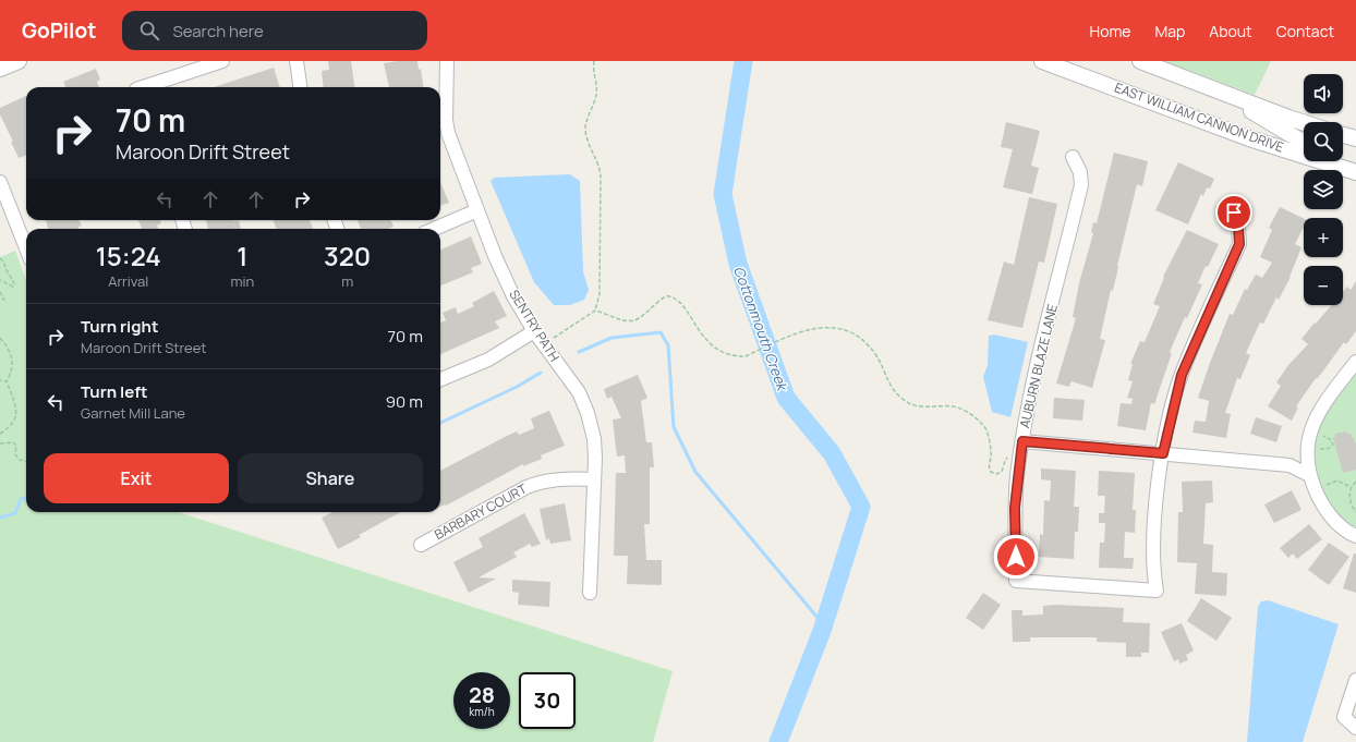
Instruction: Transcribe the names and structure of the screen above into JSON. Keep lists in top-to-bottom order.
{
  "streets": {
    "street": [
      "EAST WILLIAM CANNON DRIVE",
      "SENTRY PATH",
      "AUBURN BLAZE LANE",
      "BARBARY COURT"
    ]
  },
  "crossings": [
    ["SENTRY PATH", "BARBARY COURT"]
  ],
  "water": ["Cottonmouth Creek"],
  "page": {
    "header": "GoPilot",
    "search": "Search here",
    "nav": [
      "Home",
      "Map",
      "About",
      "Contact"
    ],
    "map_buttons": ["+", "−"],
    "turn": ["70 m", "Maroon Drift Street"],
    "eta": [
      "15:24",
      "Arrival",
      "1",
      "min",
      "320",
      "m"
    ],
    "list": [
      {
        "name": "Turn right",
        "note": "Maroon Drift Street",
        "value": "70 m"
      },
      {
        "name": "Turn left",
        "note": "Garnet Mill Lane",
        "value": "90 m"
      }
    ],
    "buttons": ["Exit", "Share"],
    "speed": "28 km/h",
    "limit": "30"
  }
}
